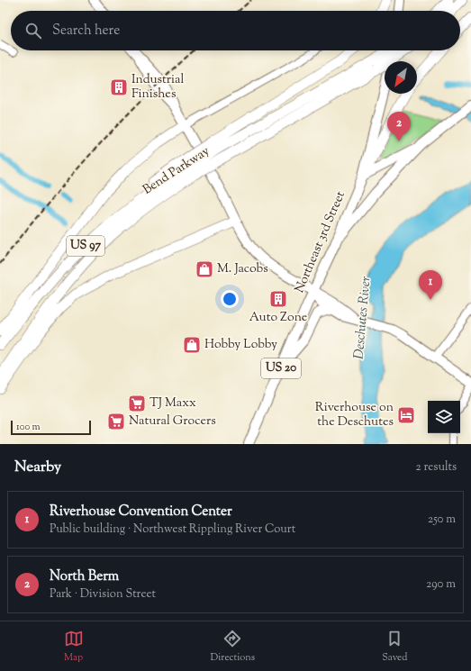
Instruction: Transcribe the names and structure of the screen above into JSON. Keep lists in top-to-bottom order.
{
  "streets": {
    "highway": ["Bend Parkway", "US 97"],
    "main road": ["Northeast 3rd Street", "US 20"]
  },
  "water": ["Deschutes River"],
  "places": {
    "building": ["Industrial Finishes", "Auto Zone"],
    "shop": ["M. Jacobs", "Hobby Lobby"],
    "supermarket": ["TJ Maxx", "Natural Grocers"],
    "hotel": ["Riverhouse on the Deschutes"]
  },
  "scale_bar": "100 m",
  "north": "bottom left",
  "page": {
    "search": "Search here",
    "pins": ["2", "1"],
    "scale": "100 m",
    "heading": ["Nearby", "2 results"],
    "list": [
      {
        "mark": "1",
        "name": "Riverhouse Convention Center",
        "note": "Public building · Northwest Rippling River Court",
        "value": "250 m"
      },
      {
        "mark": "2",
        "name": "North Berm",
        "note": "Park · Division Street",
        "value": "290 m"
      }
    ],
    "nav": ["Map", "Directions", "Saved"]
  }
}
